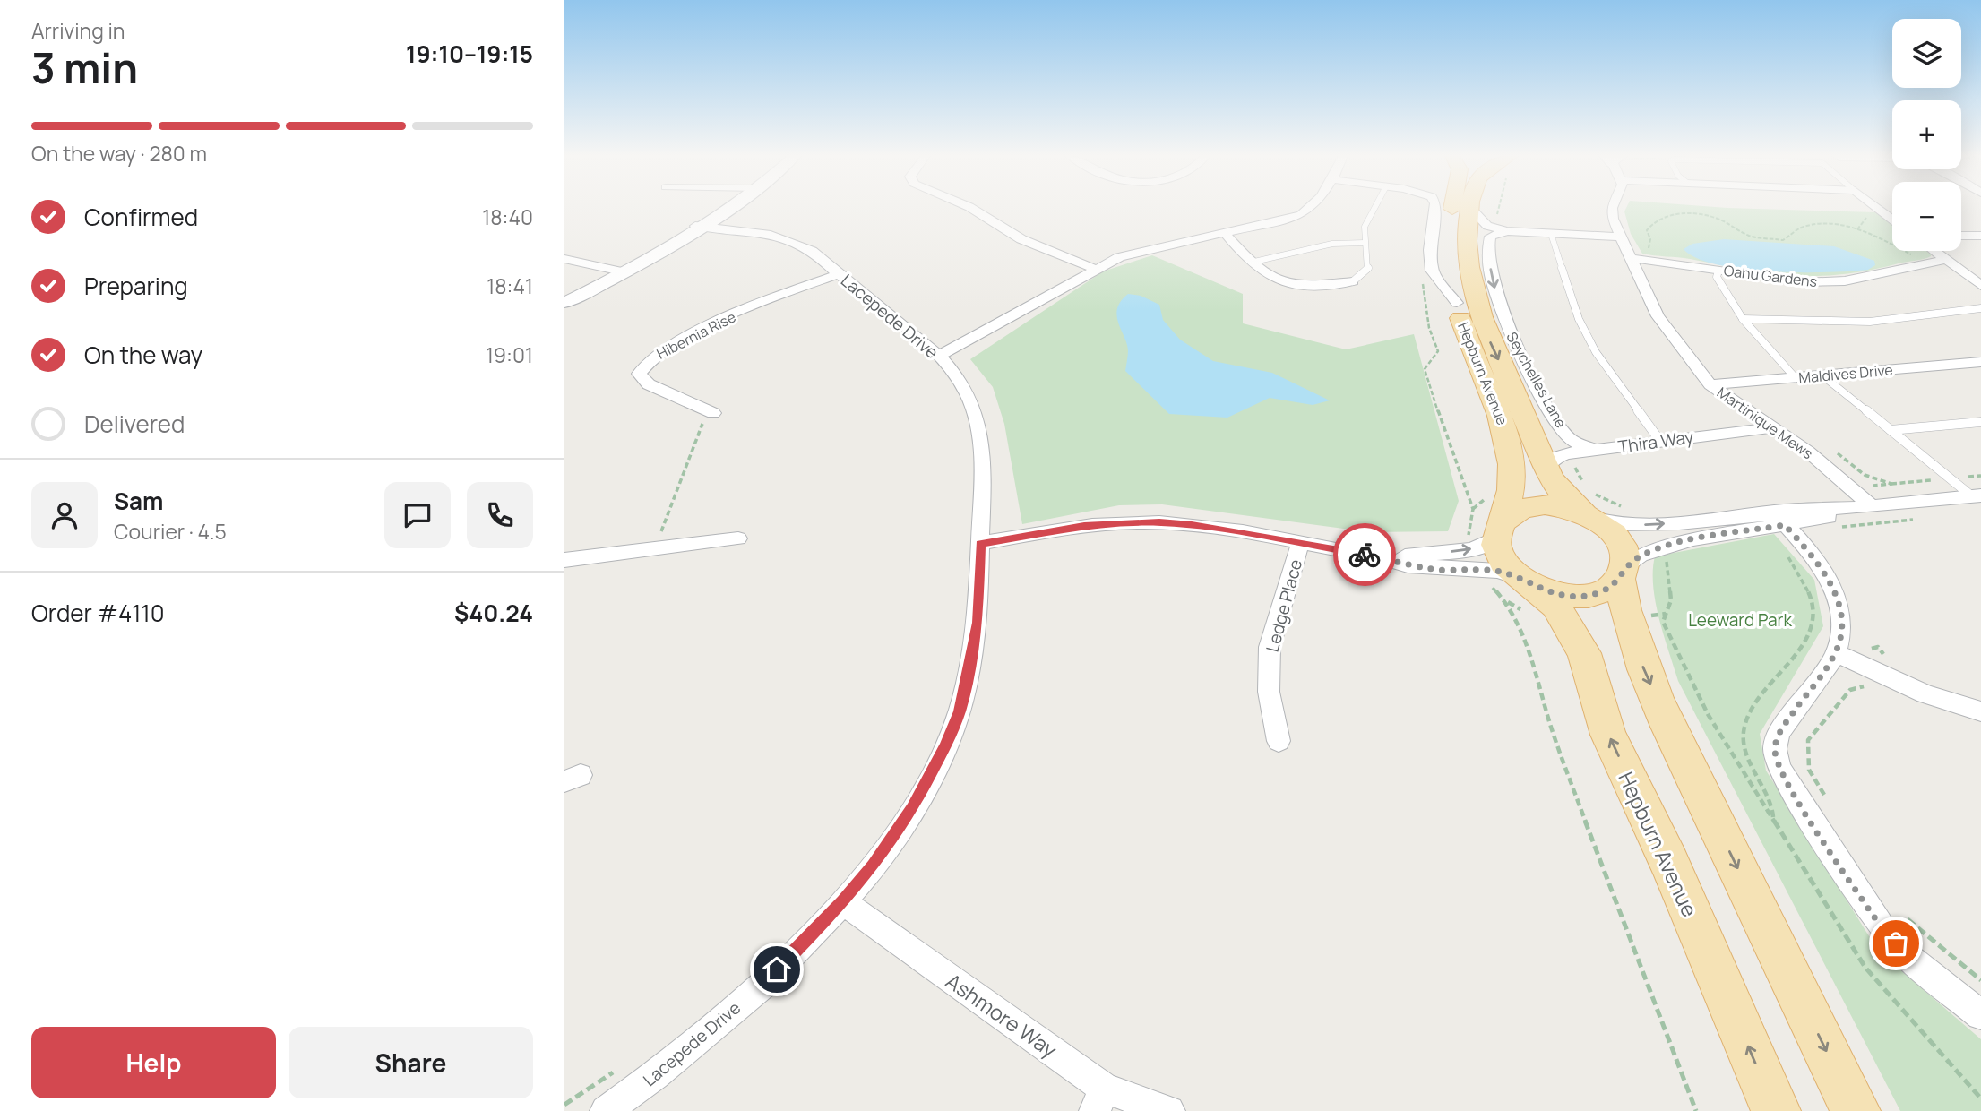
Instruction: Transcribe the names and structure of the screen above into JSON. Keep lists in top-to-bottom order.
{
  "streets": {
    "main road": ["Hepburn Avenue"],
    "street": [
      "Oahu Gardens",
      "Lacepede Drive",
      "Hibernia Rise",
      "Maldives Drive",
      "Seychelles Lane",
      "Martinique Mews",
      "Thira Way",
      "Ledge Place",
      "Ashmore Way"
    ]
  },
  "crossings": [
    ["Oahu Gardens", "Martinique Mews"],
    ["Lacepede Drive", "Hibernia Rise"],
    ["Lacepede Drive", "Ashmore Way"],
    ["Hepburn Avenue", "Thira Way"],
    ["Maldives Drive", "Martinique Mews"],
    ["Seychelles Lane", "Thira Way"],
    ["Martinique Mews", "Thira Way"]
  ],
  "parks": ["Leeward Park"],
  "page": {
    "heading": ["3 min", "Arriving in", "19:10–19:15"],
    "panel": [
      "Sam",
      "Courier · 4.5",
      "Order #4110",
      "$40.24"
    ],
    "map_buttons": ["+", "−"],
    "bar": "On the way · 280 m",
    "list": [
      ["Confirmed", "18:40"],
      ["Preparing", "18:41"],
      ["On the way", "19:01"],
      "Delivered"
    ],
    "buttons": ["Help", "Share"]
  }
}
